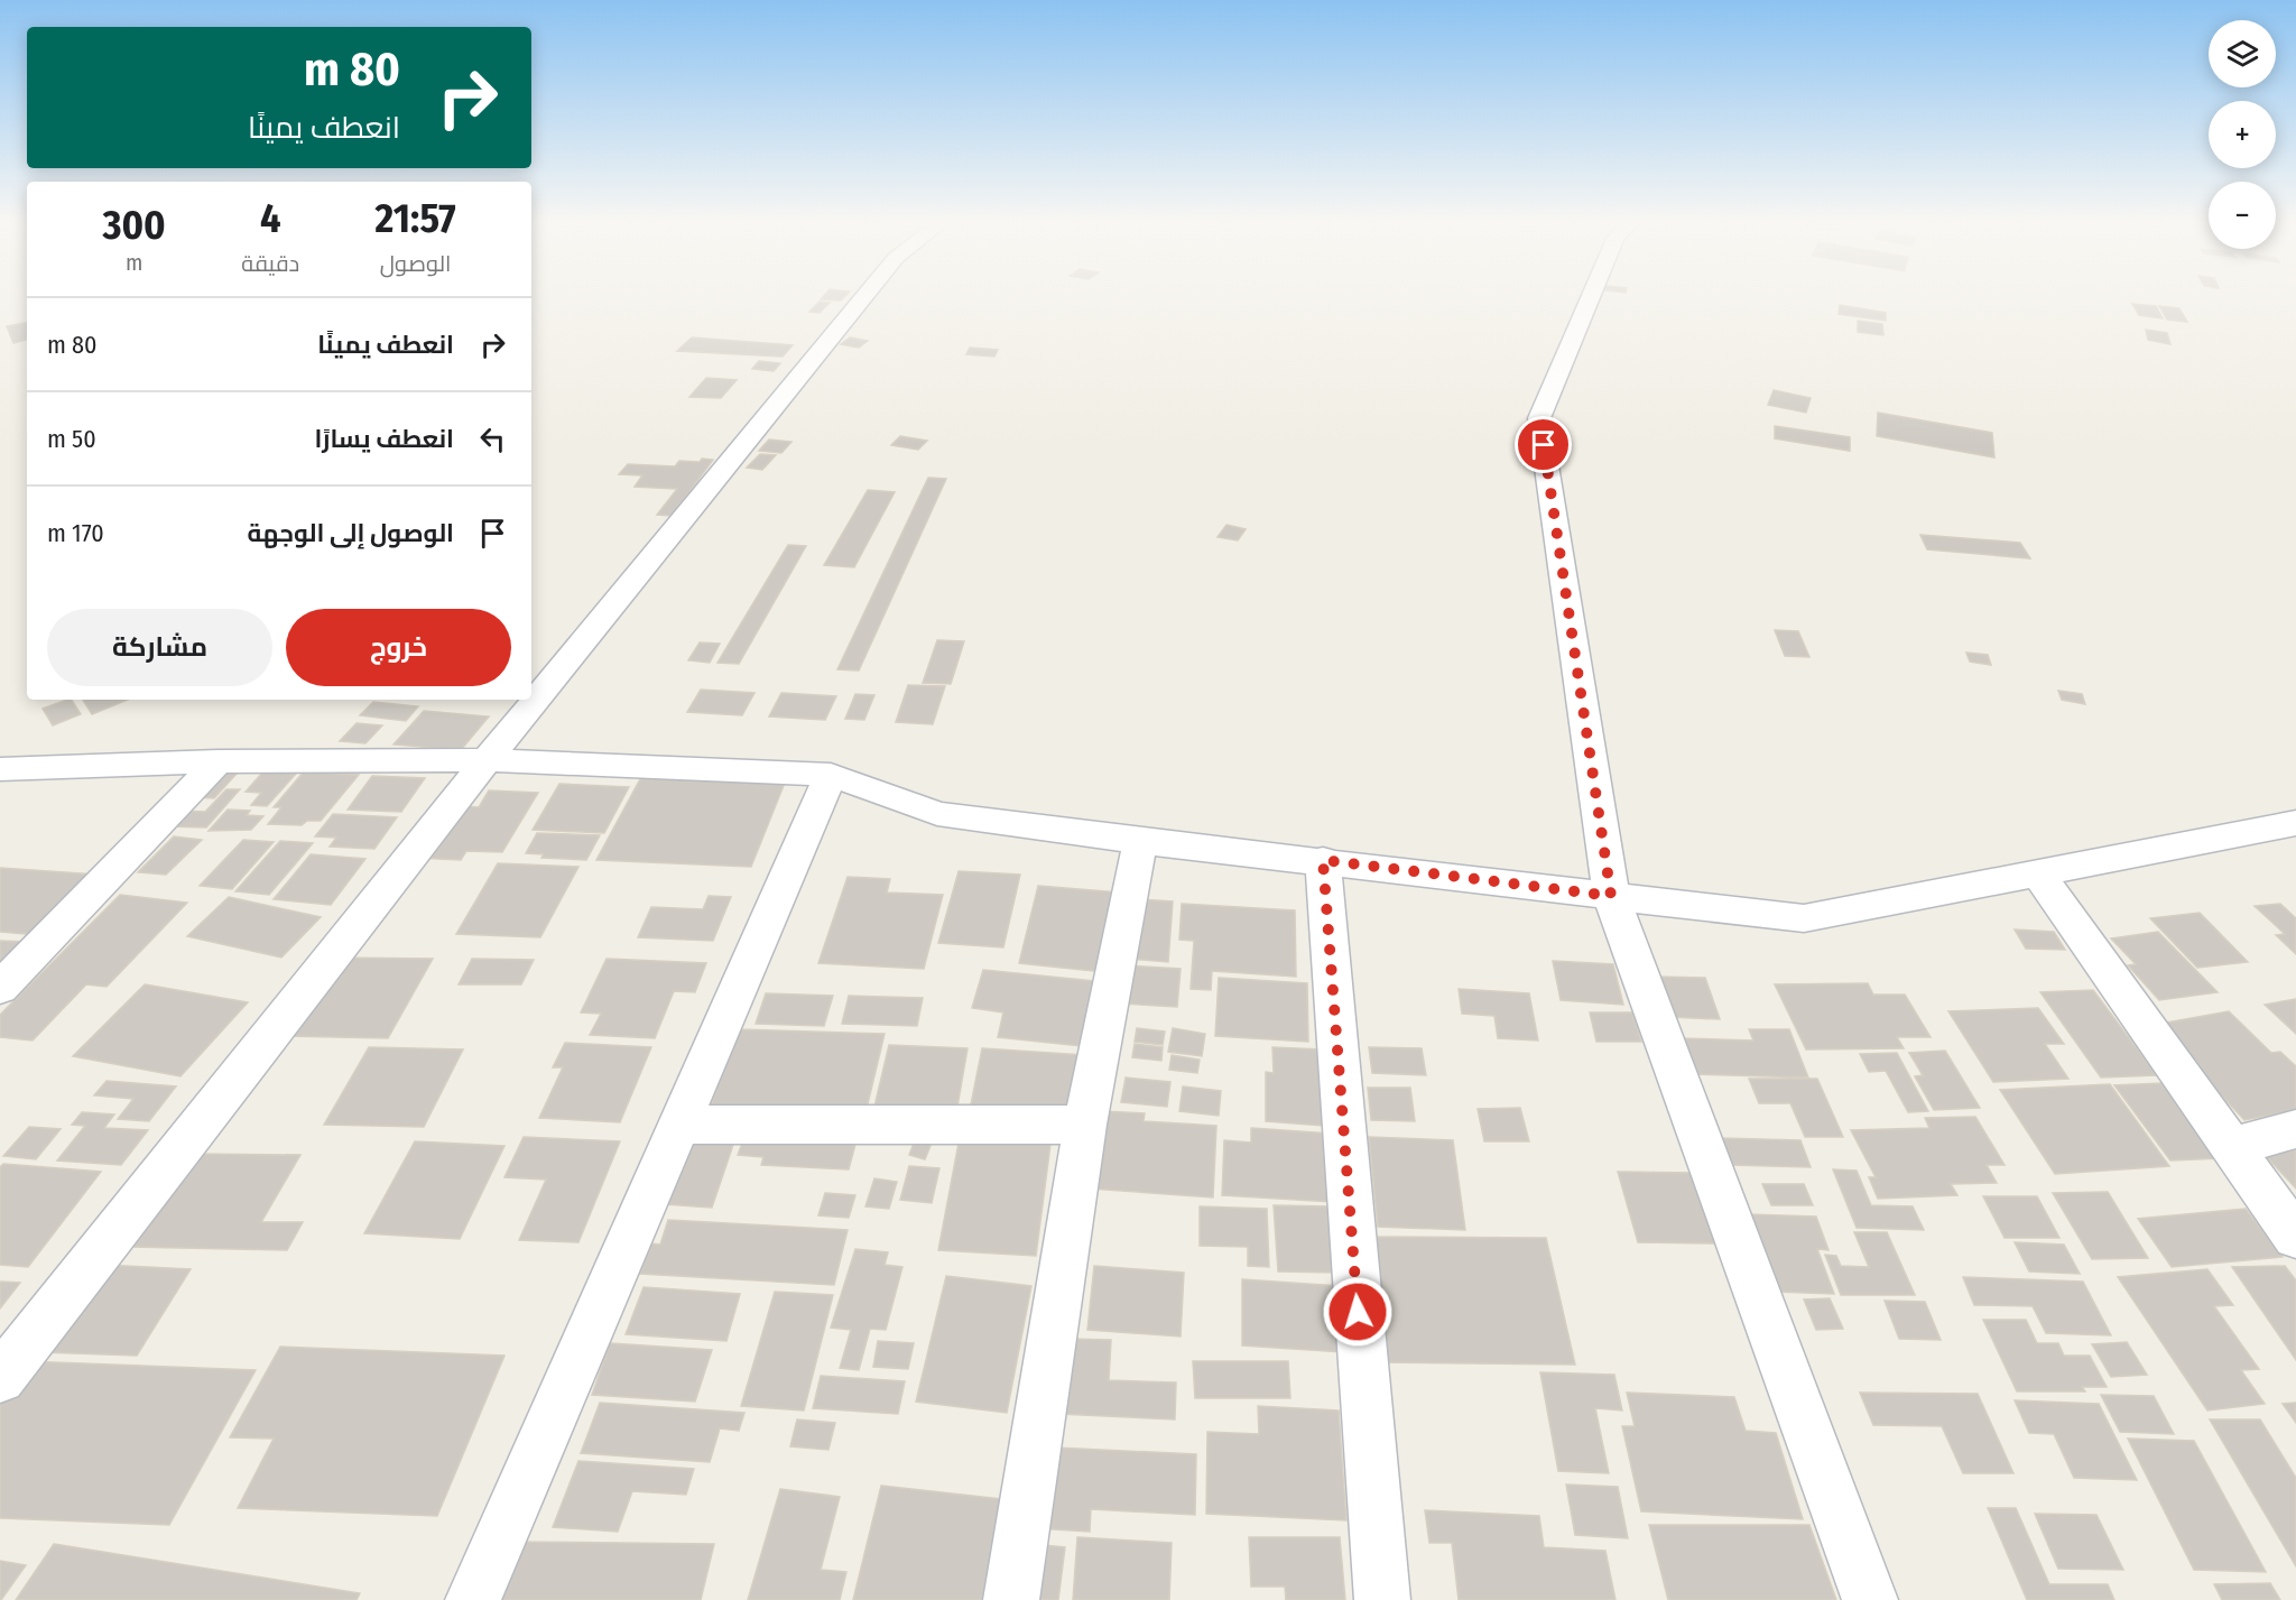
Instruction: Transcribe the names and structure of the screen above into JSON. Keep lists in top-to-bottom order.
{
  "page": {
    "map_buttons": ["+", "−"],
    "turn": ["80 m", "انعطف يمينًا"],
    "eta": [
      "21:57",
      "الوصول",
      "4",
      "دقيقة",
      "300",
      "m"
    ],
    "list": [
      {
        "name": "انعطف يمينًا",
        "value": "80 m"
      },
      {
        "name": "انعطف يسارًا",
        "value": "50 m"
      },
      {
        "name": "الوصول إلى الوجهة",
        "value": "170 m"
      }
    ],
    "buttons": ["خروج", "مشاركة"]
  }
}
